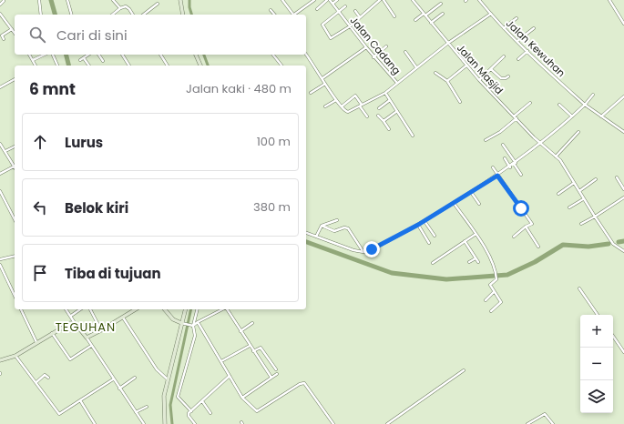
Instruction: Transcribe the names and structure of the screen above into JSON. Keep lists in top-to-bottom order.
{
  "streets": {
    "street": ["Jalan Cadang", "Jalan Kewuhan", "Jalan Masjid"]
  },
  "districts": ["TEGUHAN"],
  "page": {
    "search": "Cari di sini",
    "heading": ["6 mnt", "Jalan kaki · 480 m"],
    "list": [
      ["Lurus", "100 m"],
      ["Belok kiri", "380 m"],
      "Tiba di tujuan"
    ],
    "map_buttons": ["+", "−"]
  }
}
